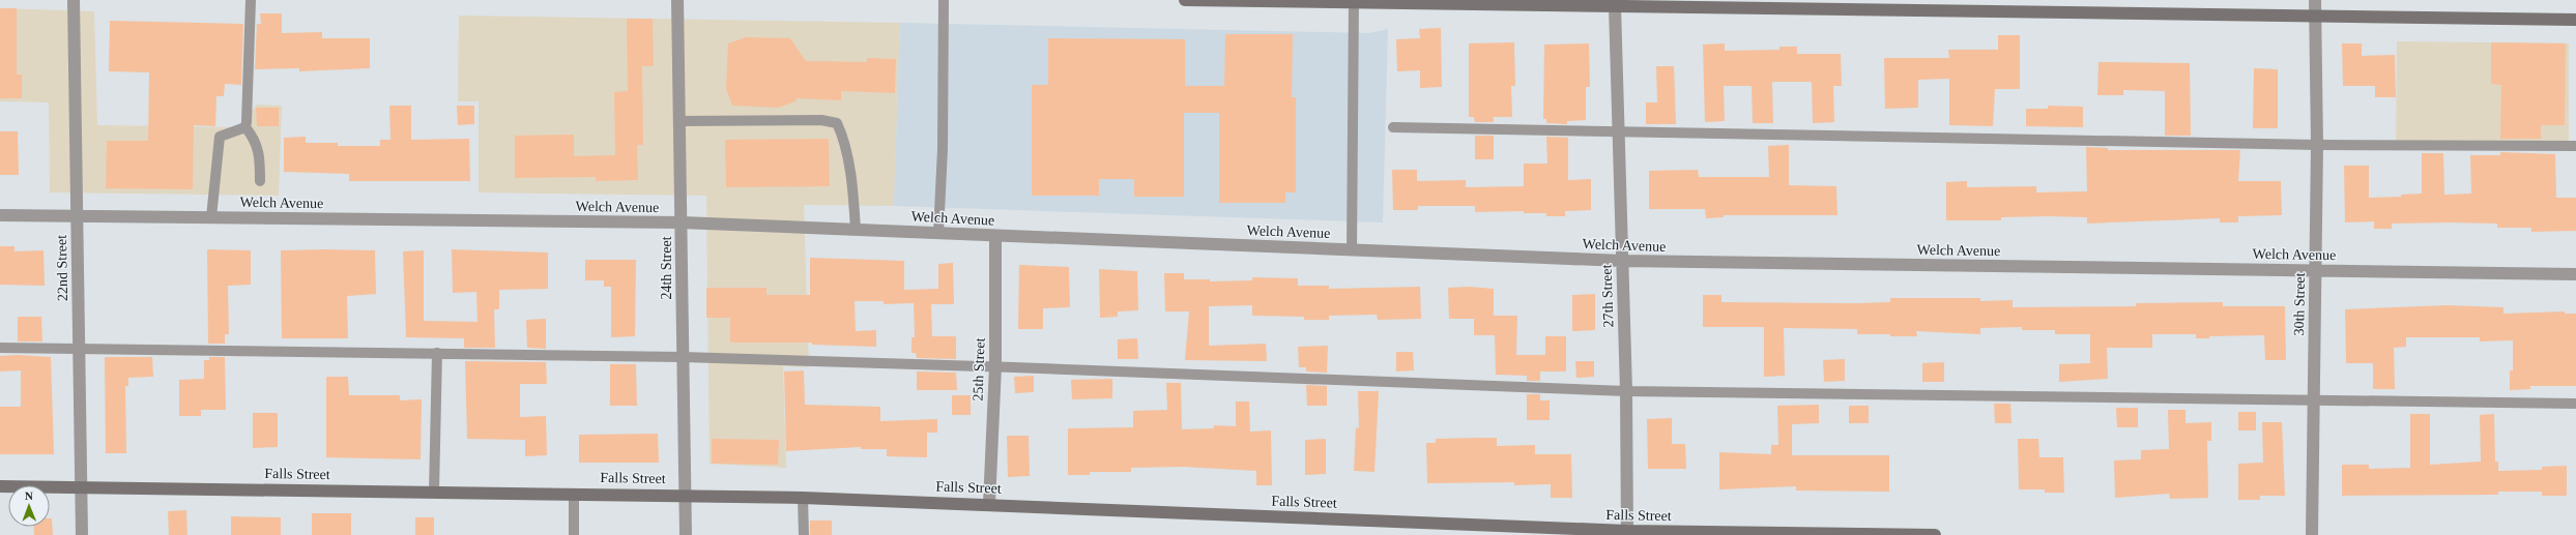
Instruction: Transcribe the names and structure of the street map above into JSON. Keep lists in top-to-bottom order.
{
  "streets": {
    "street": [
      "Welch Avenue",
      "22nd Street",
      "24th Street",
      "27th Street",
      "30th Street",
      "25th Street",
      "Falls Street"
    ]
  },
  "crossings": [
    ["Welch Avenue", "22nd Street"],
    ["Welch Avenue", "24th Street"],
    ["Welch Avenue", "27th Street"],
    ["Welch Avenue", "30th Street"],
    ["Welch Avenue", "25th Street"],
    ["22nd Street", "Falls Street"],
    ["24th Street", "Falls Street"],
    ["27th Street", "Falls Street"],
    ["25th Street", "Falls Street"]
  ],
  "north": "top"
}
